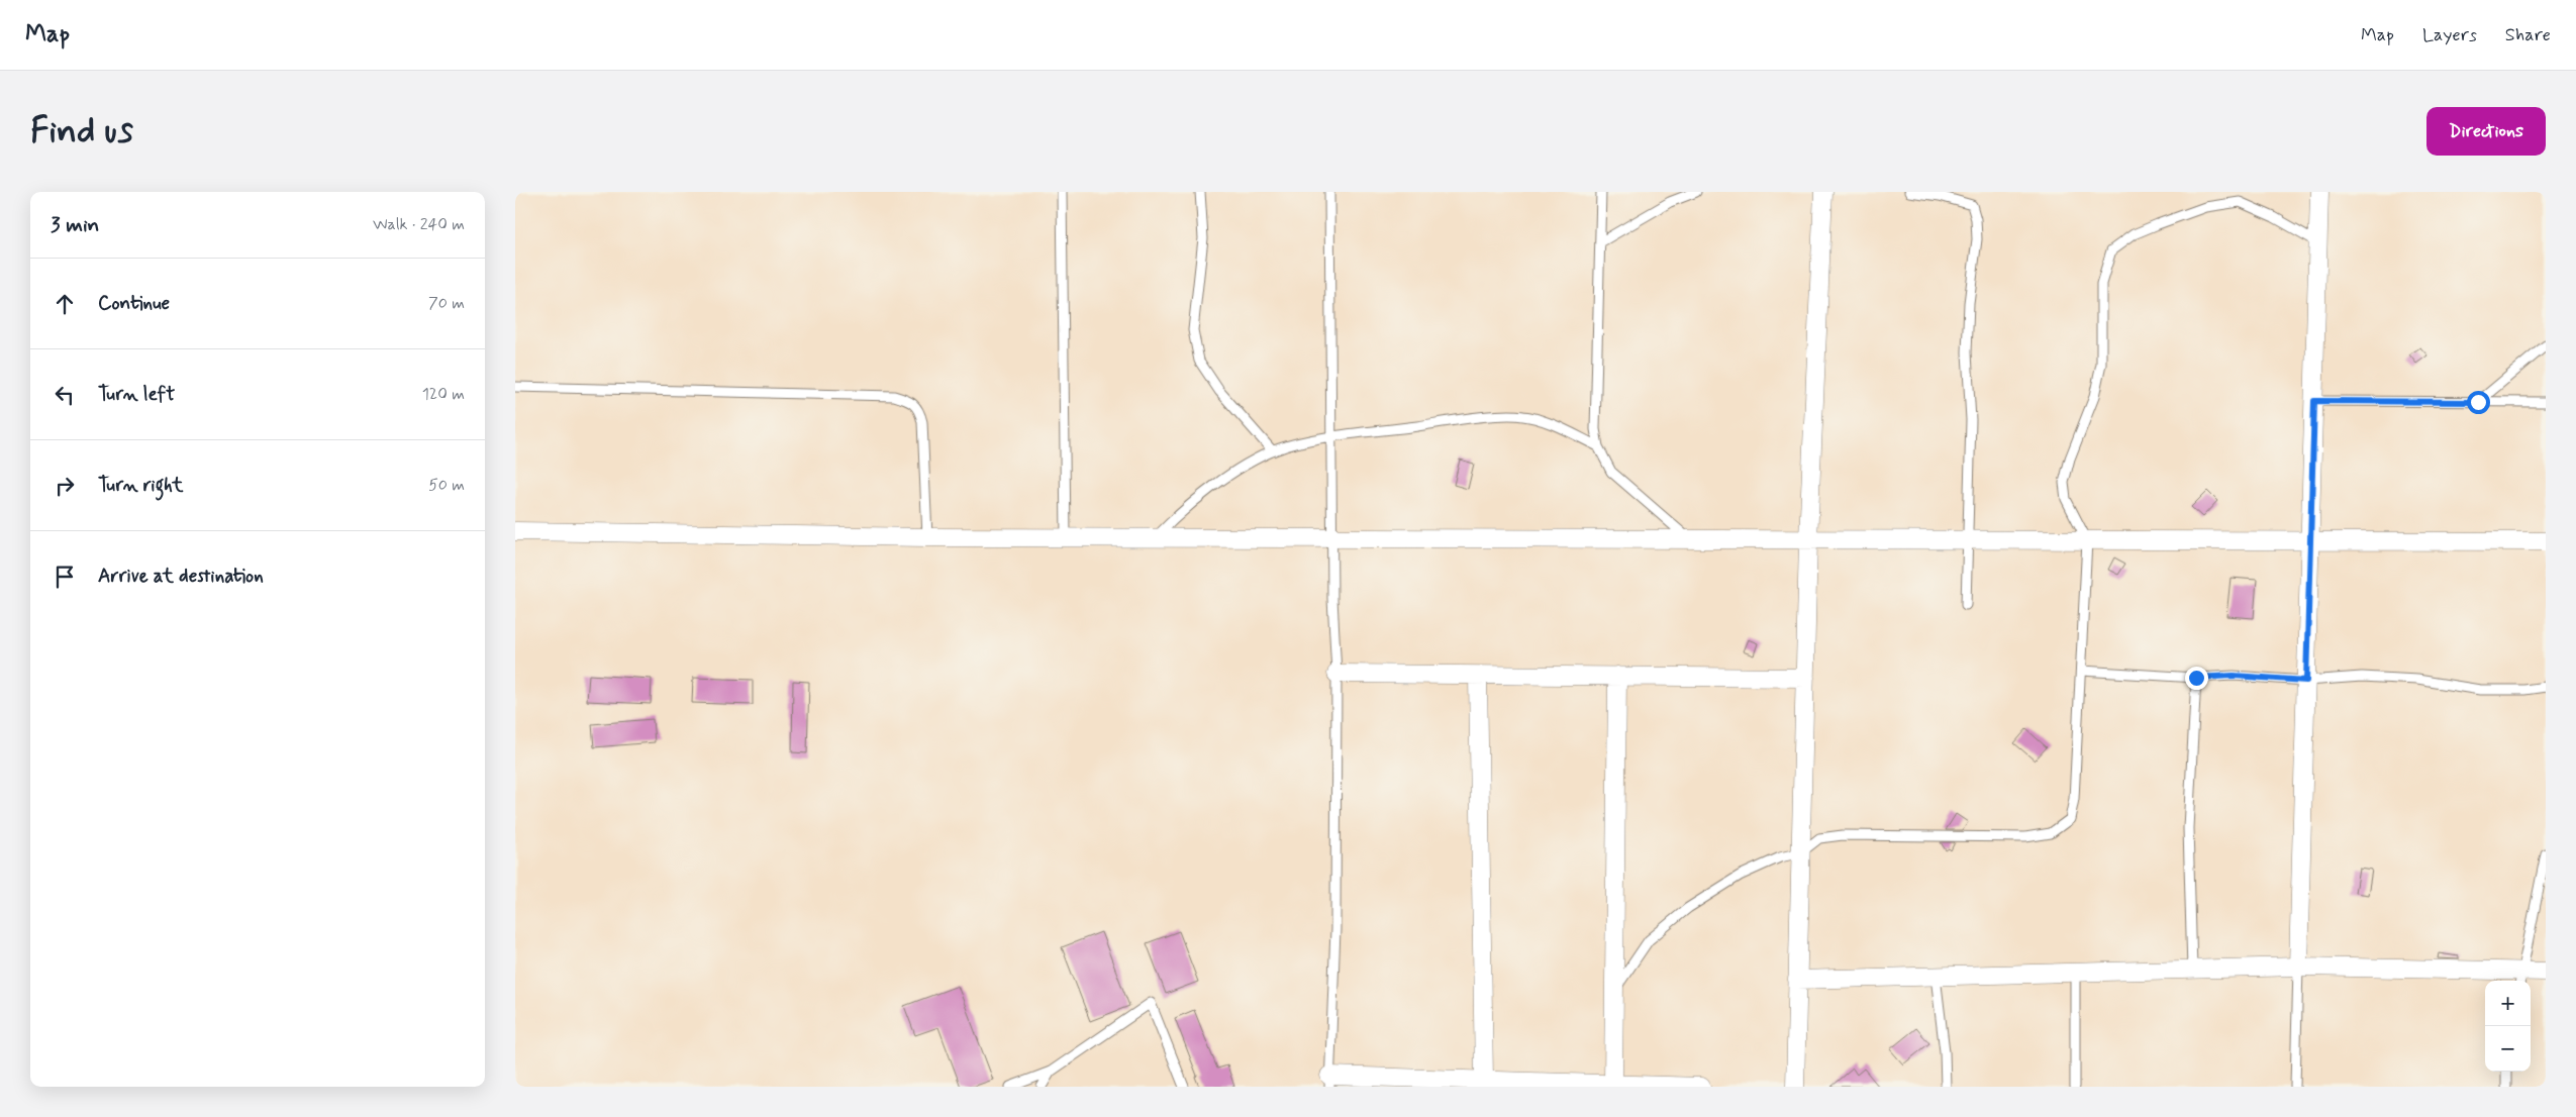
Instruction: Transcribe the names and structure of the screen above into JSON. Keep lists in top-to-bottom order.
{
  "page": {
    "header": "Map",
    "nav": ["Map", "Layers", "Share"],
    "buttons": "Directions",
    "title": "Find us",
    "heading": ["3 min", "Walk · 240 m"],
    "list": [
      ["Continue", "70 m"],
      ["Turn left", "120 m"],
      ["Turn right", "50 m"],
      "Arrive at destination"
    ],
    "map_buttons": ["+", "−"]
  }
}
